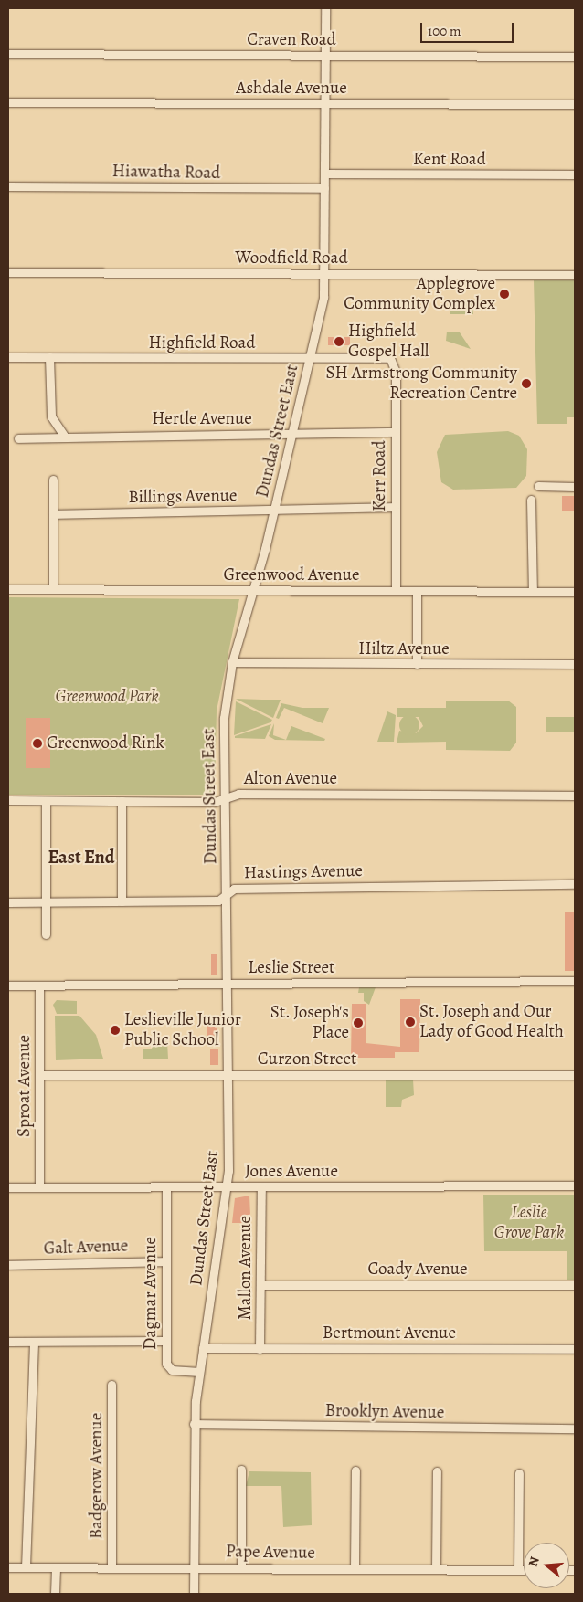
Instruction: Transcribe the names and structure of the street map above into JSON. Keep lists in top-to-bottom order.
{
  "streets": {
    "street": [
      "Craven Road",
      "Ashdale Avenue",
      "Kent Road",
      "Hiawatha Road",
      "Woodfield Road",
      "Highfield Road",
      "Hertle Avenue",
      "Dundas Street East",
      "Kerr Road",
      "Billings Avenue",
      "Greenwood Avenue",
      "Hiltz Avenue",
      "Alton Avenue",
      "Hastings Avenue",
      "Leslie Street",
      "Curzon Street",
      "Sproat Avenue",
      "Jones Avenue",
      "Galt Avenue",
      "Mallon Avenue",
      "Coady Avenue",
      "Dagmar Avenue",
      "Bertmount Avenue",
      "Brooklyn Avenue",
      "Badgerow Avenue",
      "Pape Avenue"
    ]
  },
  "crossings": [
    ["Craven Road", "Dundas Street East"],
    ["Ashdale Avenue", "Dundas Street East"],
    ["Kent Road", "Dundas Street East"],
    ["Hiawatha Road", "Dundas Street East"],
    ["Woodfield Road", "Dundas Street East"],
    ["Highfield Road", "Dundas Street East"],
    ["Highfield Road", "Kerr Road"],
    ["Hertle Avenue", "Dundas Street East"],
    ["Hertle Avenue", "Kerr Road"],
    ["Dundas Street East", "Billings Avenue"],
    ["Dundas Street East", "Greenwood Avenue"],
    ["Dundas Street East", "Hiltz Avenue"],
    ["Dundas Street East", "Alton Avenue"],
    ["Dundas Street East", "Hastings Avenue"],
    ["Dundas Street East", "Leslie Street"],
    ["Dundas Street East", "Curzon Street"],
    ["Dundas Street East", "Jones Avenue"],
    ["Dundas Street East", "Dagmar Avenue"],
    ["Dundas Street East", "Bertmount Avenue"],
    ["Dundas Street East", "Brooklyn Avenue"],
    ["Dundas Street East", "Pape Avenue"],
    ["Kerr Road", "Billings Avenue"],
    ["Kerr Road", "Greenwood Avenue"],
    ["Leslie Street", "Sproat Avenue"],
    ["Curzon Street", "Sproat Avenue"],
    ["Sproat Avenue", "Jones Avenue"],
    ["Jones Avenue", "Mallon Avenue"],
    ["Jones Avenue", "Dagmar Avenue"],
    ["Galt Avenue", "Dagmar Avenue"],
    ["Mallon Avenue", "Coady Avenue"],
    ["Mallon Avenue", "Bertmount Avenue"],
    ["Badgerow Avenue", "Pape Avenue"]
  ],
  "districts": ["East End"],
  "parks": ["Greenwood Park", "Leslie Grove Park"],
  "places": [
    "Applegrove Community Complex",
    "Highfield Gospel Hall",
    "SH Armstrong Community Recreation Centre",
    "Greenwood Rink",
    "St. Joseph and Our Lady of Good Health",
    "St. Joseph's Place",
    "Leslieville Junior Public School"
  ],
  "scale_bar": "100 m",
  "north": "left"
}
